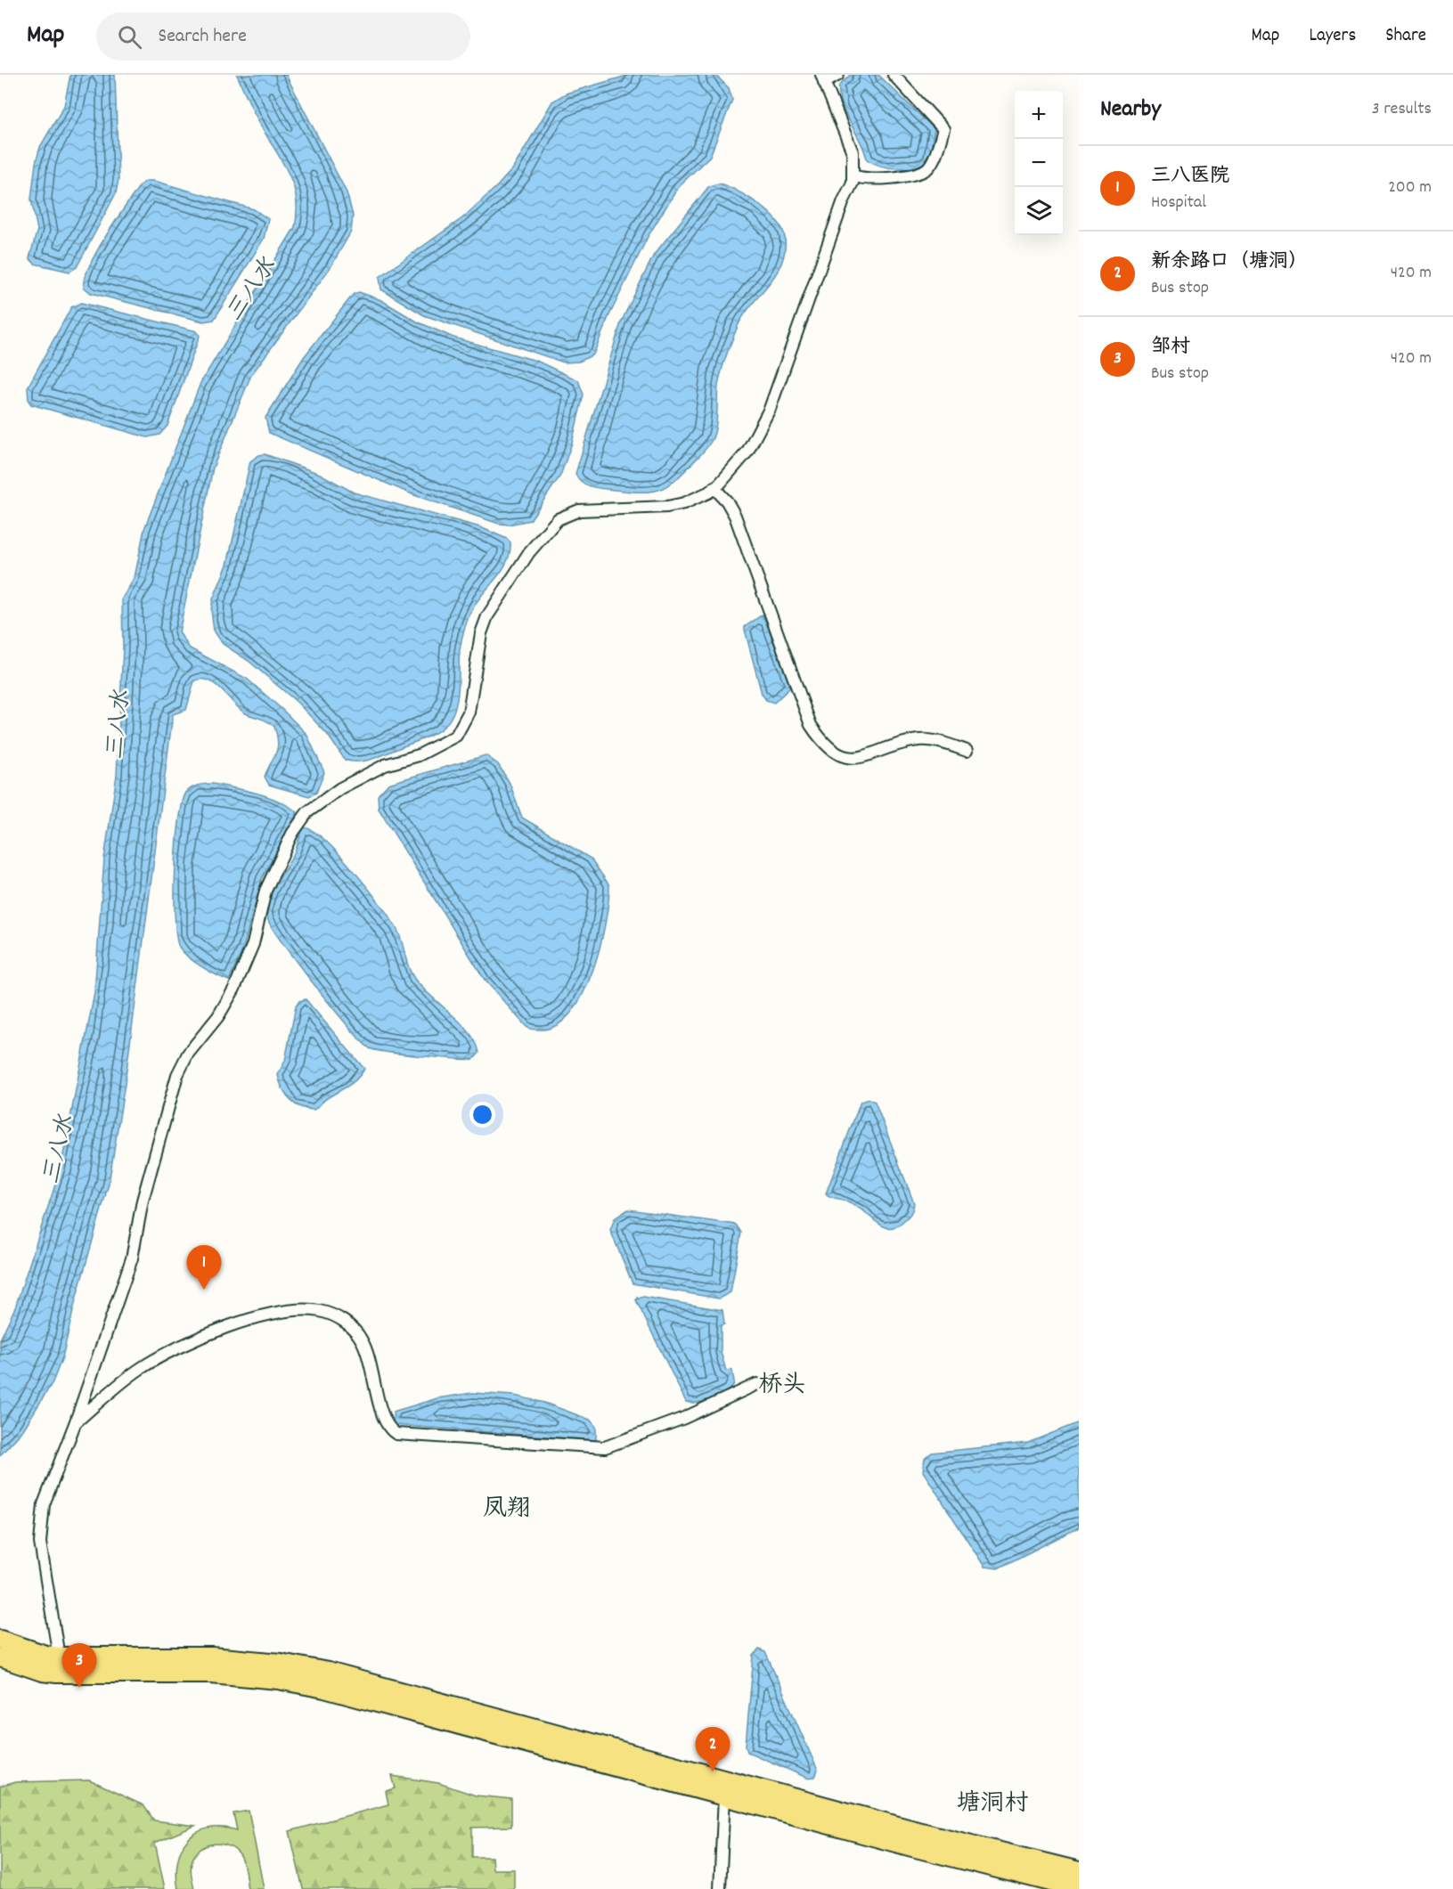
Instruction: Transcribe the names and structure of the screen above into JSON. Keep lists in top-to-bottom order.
{
  "districts": ["桥头", "凤翔", "塘洞村"],
  "water": ["三八水"],
  "page": {
    "header": "Map",
    "search": "Search here",
    "nav": ["Map", "Layers", "Share"],
    "heading": ["Nearby", "3 results"],
    "map_buttons": ["+", "−"],
    "list": [
      {
        "mark": "1",
        "name": "三八医院",
        "note": "Hospital",
        "value": "200 m"
      },
      {
        "mark": "2",
        "name": "新余路口（塘洞）",
        "note": "Bus stop",
        "value": "420 m"
      },
      {
        "mark": "3",
        "name": "邹村",
        "note": "Bus stop",
        "value": "420 m"
      }
    ],
    "pins": ["1", "3", "2"]
  }
}
